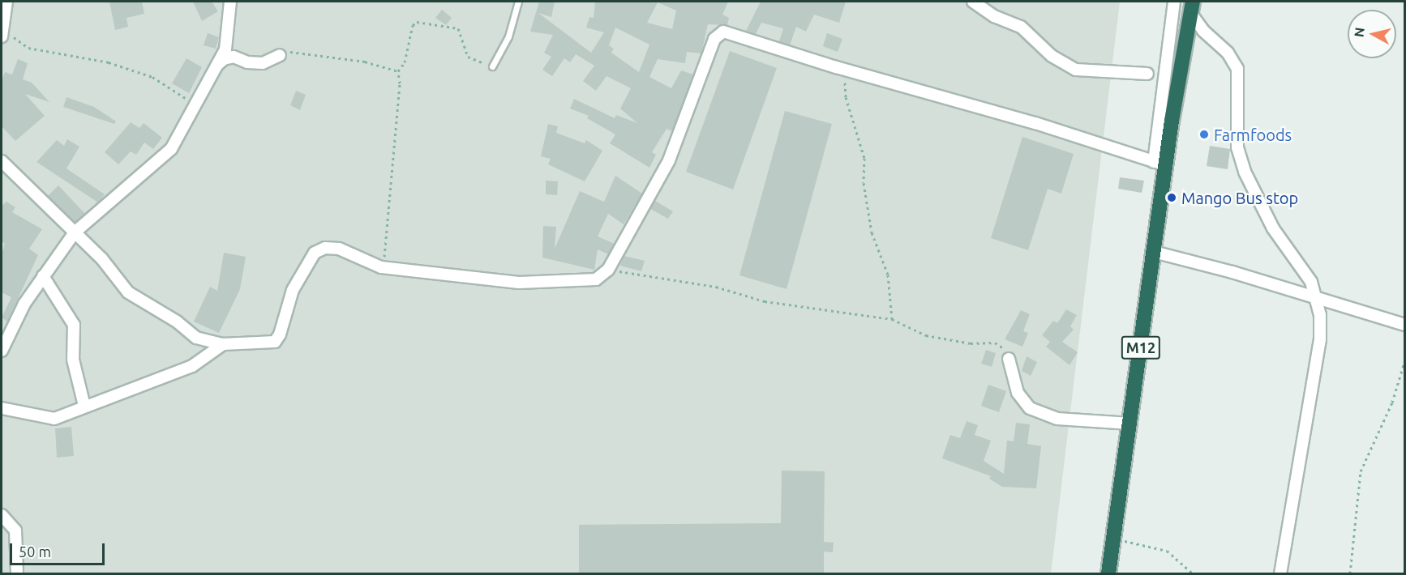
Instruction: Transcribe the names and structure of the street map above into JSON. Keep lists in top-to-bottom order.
{
  "streets": {
    "highway": ["M12"]
  },
  "places": ["Farmfoods", "Mango Bus stop"],
  "scale_bar": "50 m",
  "north": "left"
}
